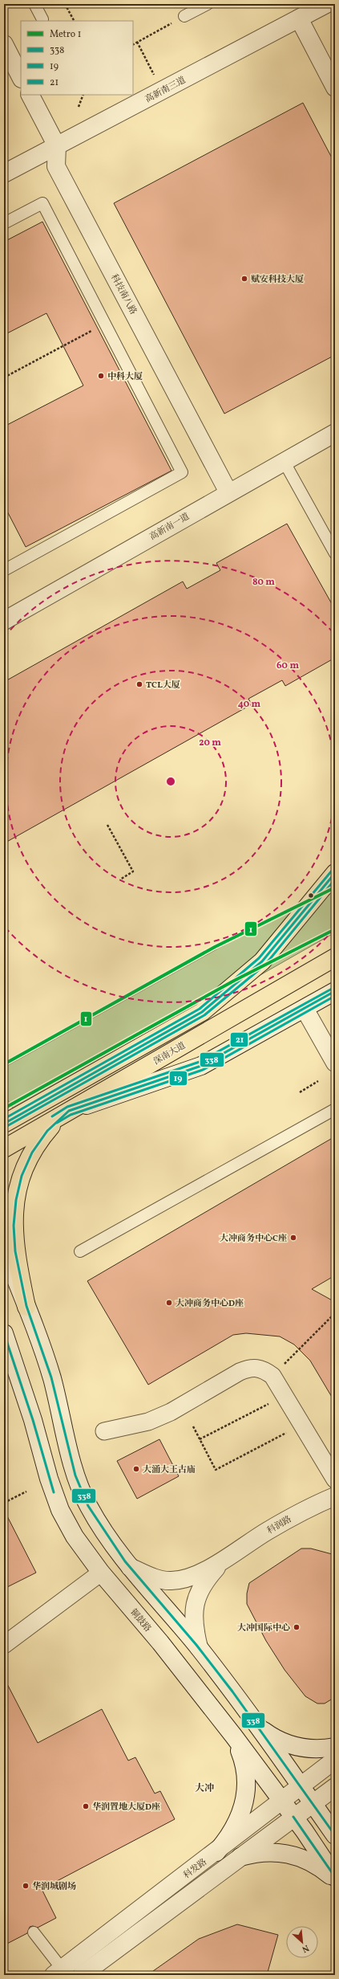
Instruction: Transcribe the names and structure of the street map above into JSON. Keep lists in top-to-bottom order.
{
  "streets": {
    "main road": ["深南大道"],
    "street": [
      "高新南三道",
      "科技南八路",
      "高新南一道",
      "科润路",
      "铜鼓路",
      "科发路"
    ]
  },
  "crossings": [
    ["高新南三道", "科技南八路"],
    ["科技南八路", "高新南一道"],
    ["铜鼓路", "科发路"]
  ],
  "districts": ["大冲"],
  "places": [
    "赋安科技大厦",
    "中科大厦",
    "TCL大厦",
    "大冲商务中心C座",
    "大冲商务中心D座",
    "大涌大王古庙",
    "大冲国际中心",
    "华润置地大厦D座",
    "华润城剧场"
  ],
  "lines": [
    "transit line 21",
    "transit line 338",
    "transit line 19",
    "metro line 1"
  ],
  "legend": [
    "Metro 1",
    "338",
    "19",
    "21"
  ],
  "north": "bottom right",
  "rings": [
    "80 m",
    "60 m",
    "40 m",
    "20 m"
  ]
}
